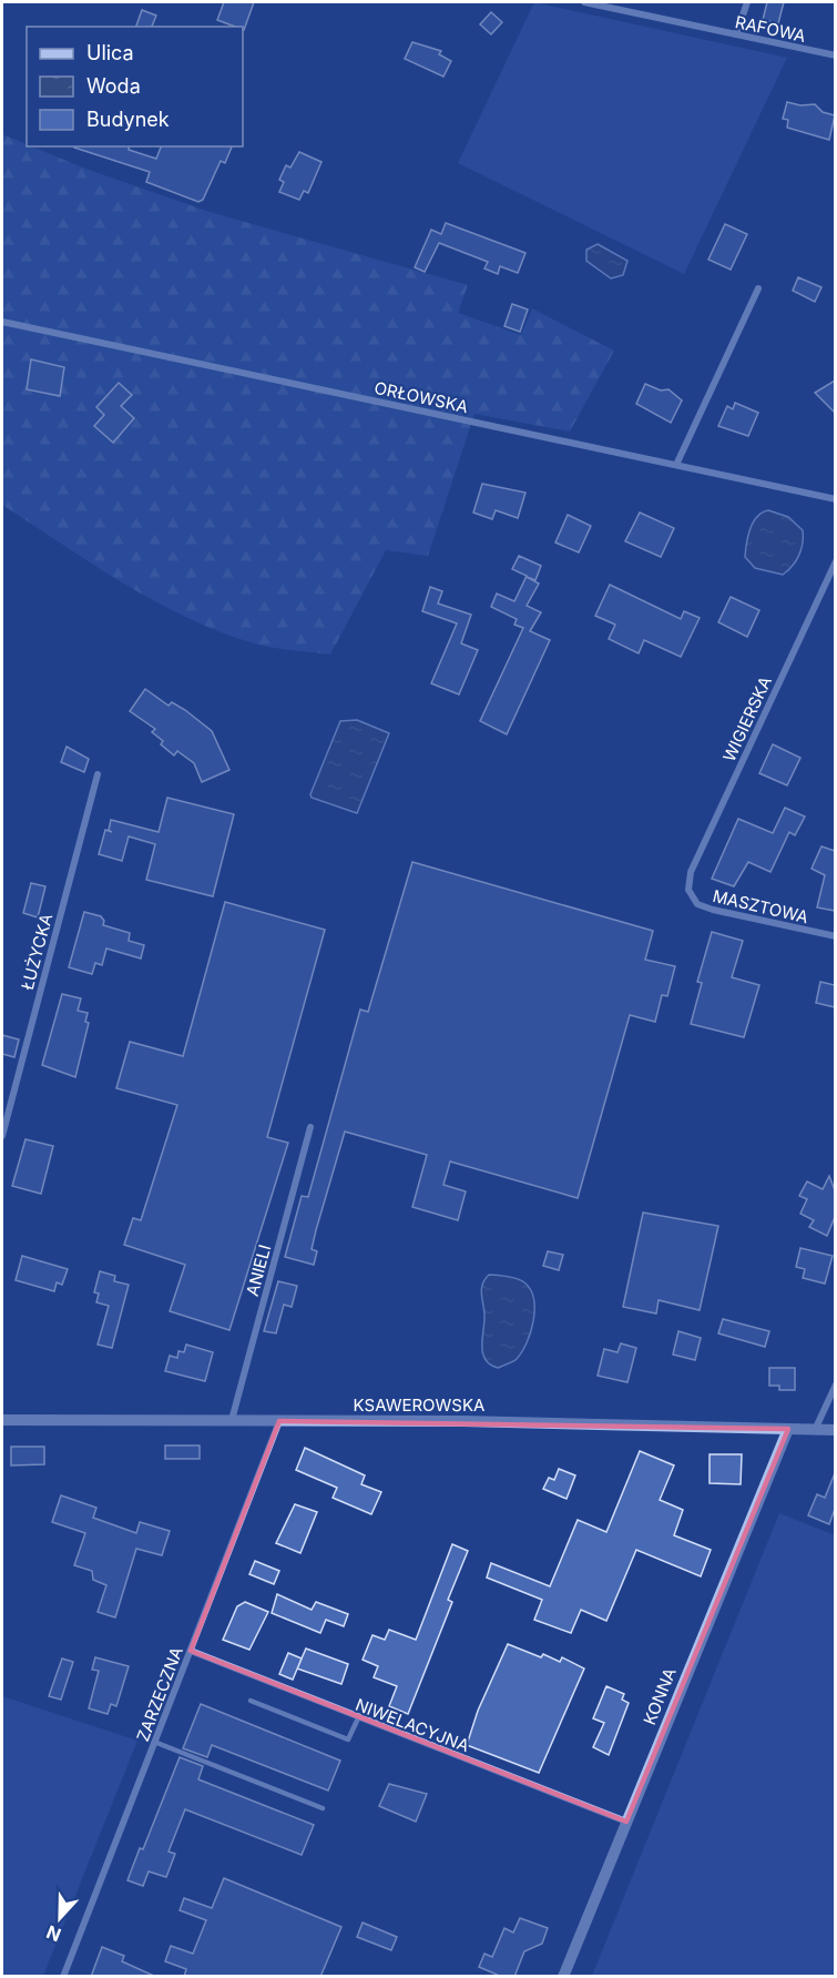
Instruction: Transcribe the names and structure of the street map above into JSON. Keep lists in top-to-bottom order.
{
  "streets": {
    "street": [
      "RAFOWA",
      "ORŁOWSKA",
      "WIGIERSKA",
      "MASZTOWA",
      "ŁUŻYCKA",
      "ANIELI",
      "KSAWEROWSKA",
      "ZARZECZNA",
      "KONNA",
      "NIWELACYJNA"
    ]
  },
  "crossings": [
    ["WIGIERSKA", "MASZTOWA"],
    ["ANIELI", "KSAWEROWSKA"],
    ["KSAWEROWSKA", "ZARZECZNA"],
    ["KSAWEROWSKA", "KONNA"],
    ["ZARZECZNA", "NIWELACYJNA"],
    ["KONNA", "NIWELACYJNA"]
  ],
  "legend": ["Ulica", "Woda", "Budynek"],
  "north": "bottom"
}
